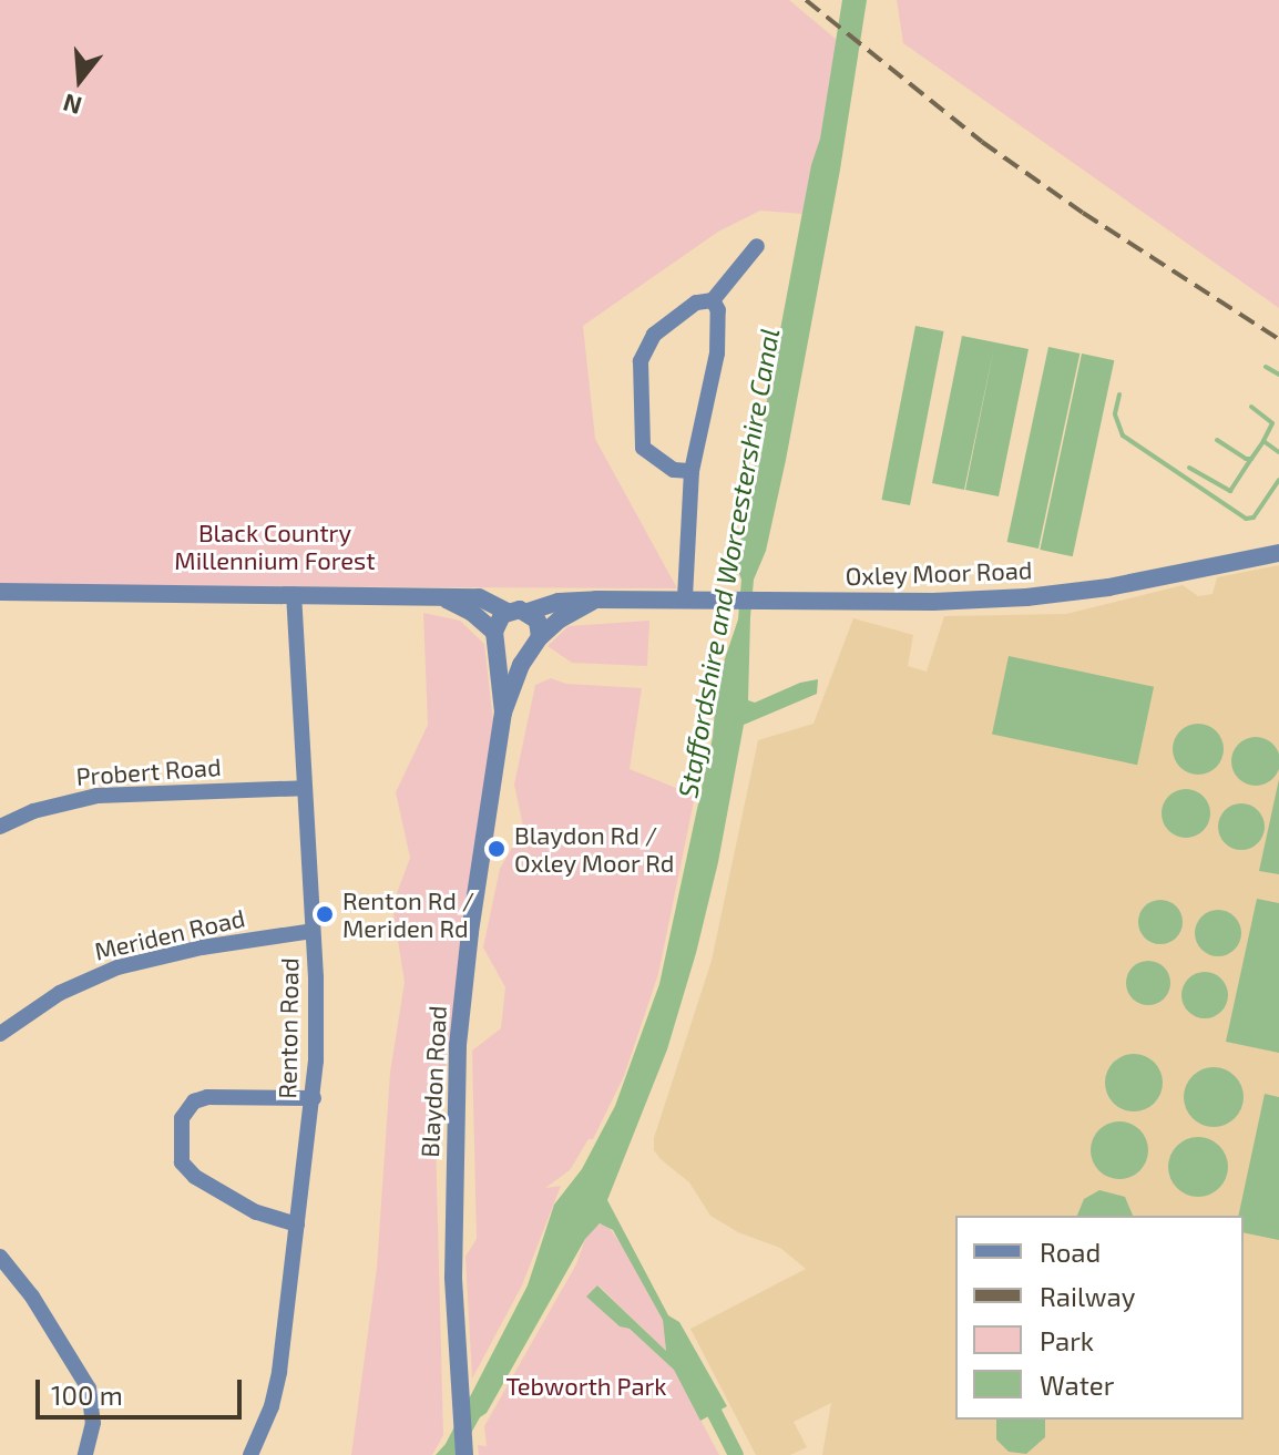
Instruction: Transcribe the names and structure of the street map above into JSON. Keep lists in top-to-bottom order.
{
  "streets": {
    "street": [
      "Oxley Moor Road",
      "Probert Road",
      "Meriden Road",
      "Renton Road",
      "Blaydon Road"
    ]
  },
  "crossings": [
    ["Oxley Moor Road", "Blaydon Road"],
    ["Probert Road", "Renton Road"],
    ["Meriden Road", "Renton Road"]
  ],
  "water": ["Staffordshire and Worcestershire Canal"],
  "parks": ["Black Country Millennium Forest", "Tebworth Park"],
  "places": ["Blaydon Rd / Oxley Moor Rd", "Renton Rd / Meriden Rd"],
  "legend": [
    "Road",
    "Railway",
    "Park",
    "Water"
  ],
  "scale_bar": "100 m",
  "north": "bottom"
}
